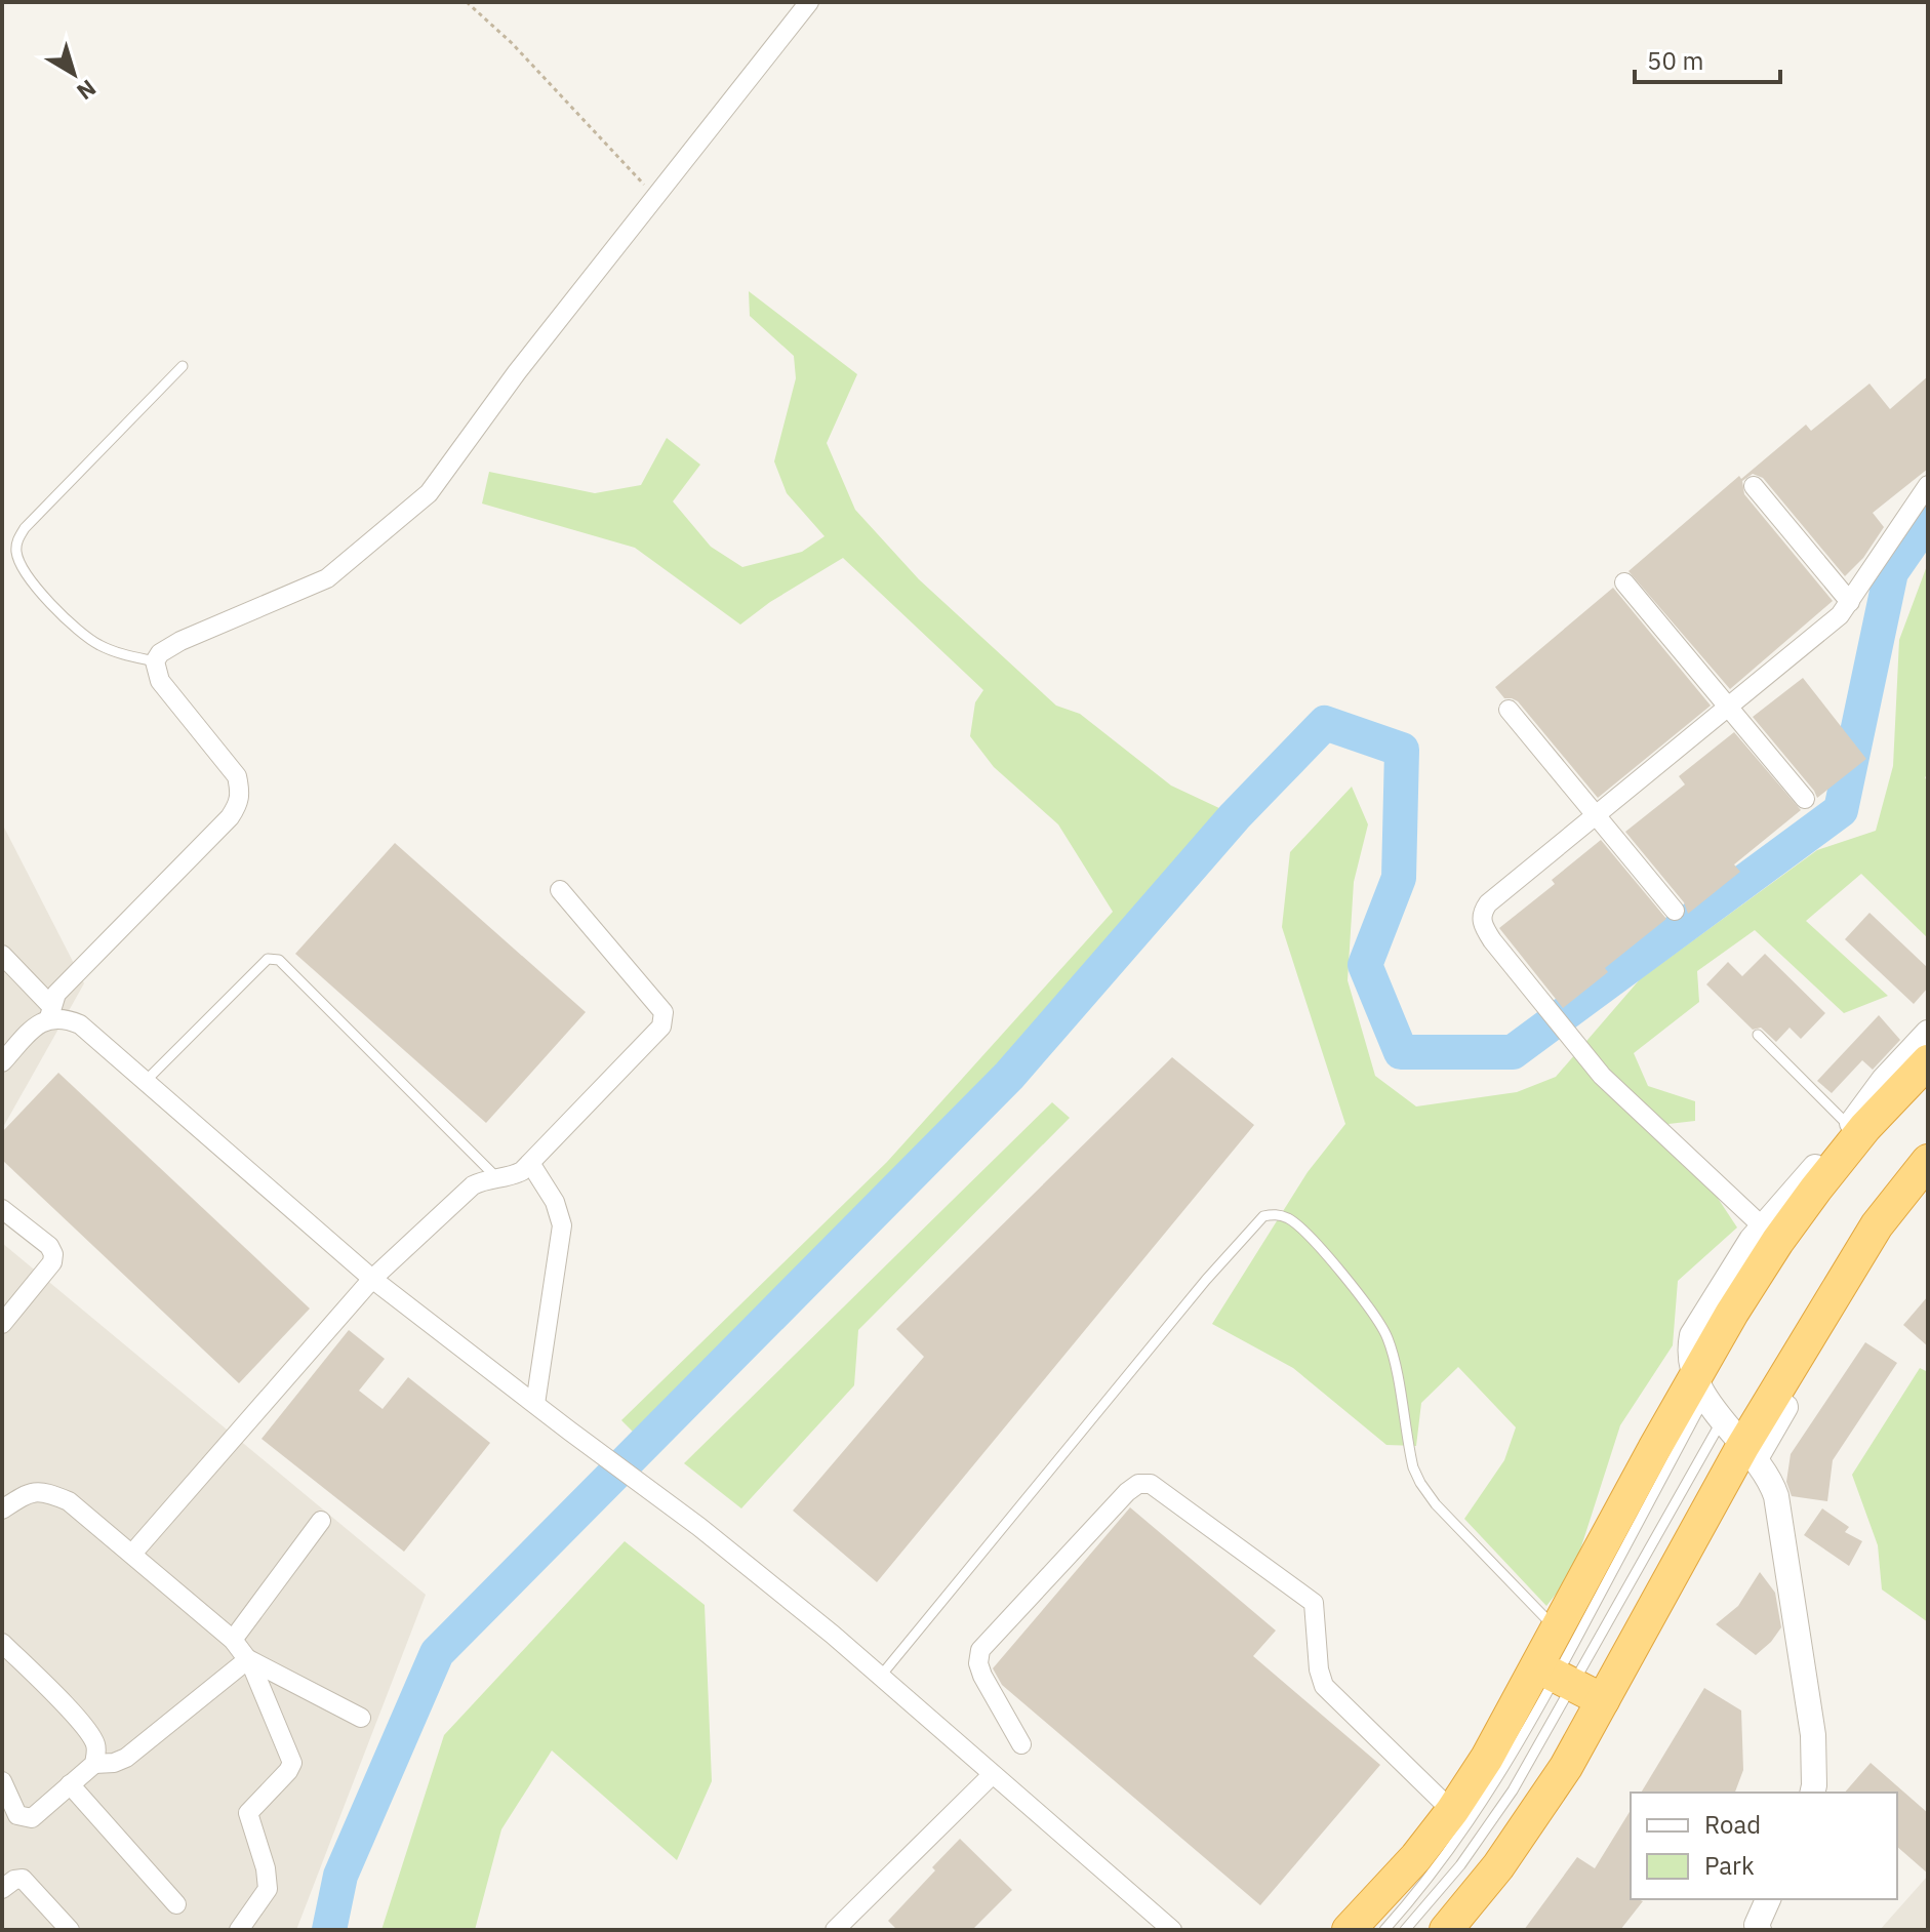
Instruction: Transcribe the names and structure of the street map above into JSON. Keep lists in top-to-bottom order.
{
  "legend": ["Road", "Park"],
  "scale_bar": "50 m",
  "north": "bottom right"
}
